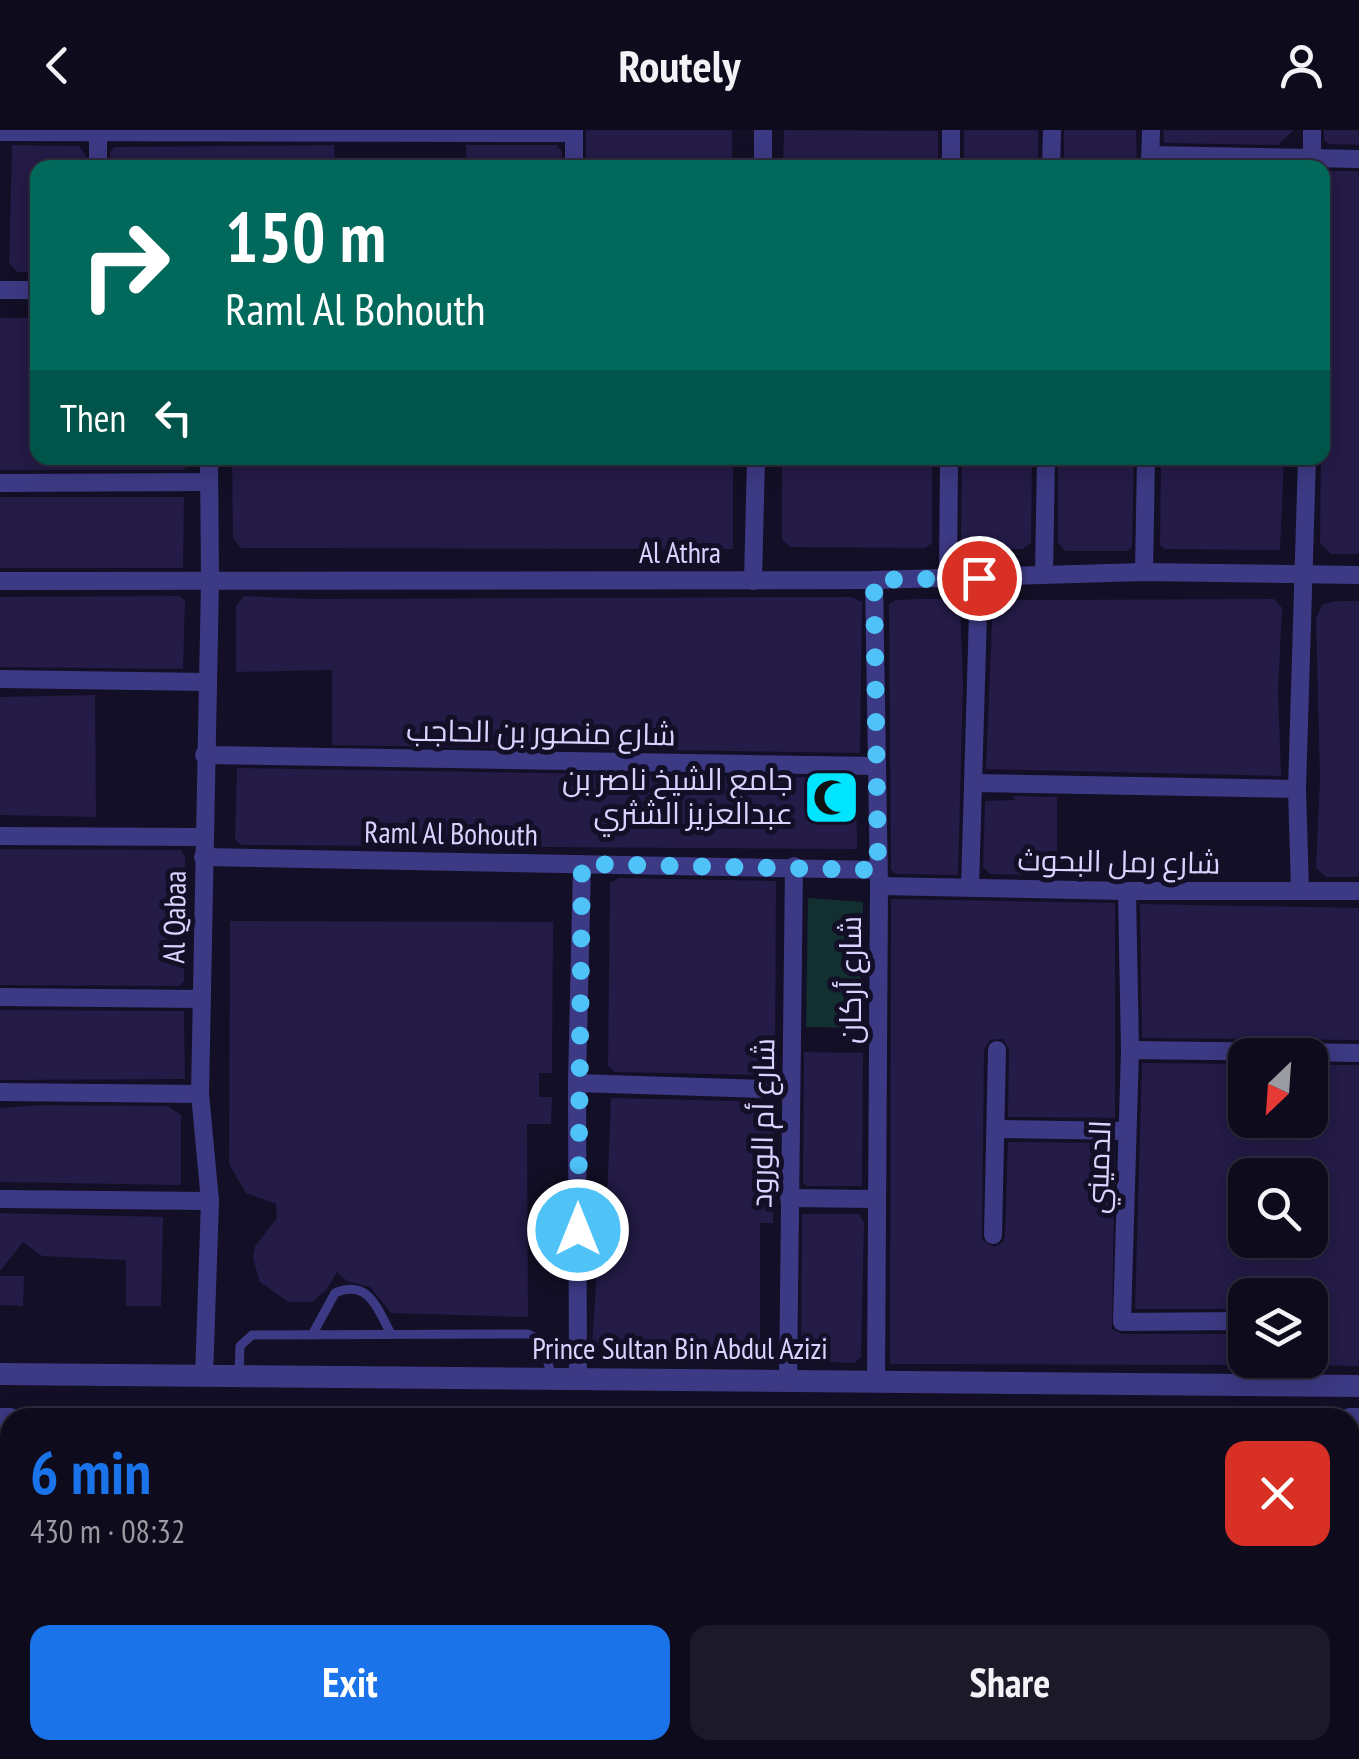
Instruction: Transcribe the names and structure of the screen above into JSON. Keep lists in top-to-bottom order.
{
  "streets": {
    "street": [
      "Al Athra",
      "شارع منصور بن الحاجب",
      "Raml Al Bohouth",
      "شارع رمل البحوث",
      "Al Qabaa",
      "شارع أركان",
      "شارع أم الورود",
      "الدميني",
      "Prince Sultan Bin Abdul Azizi"
    ]
  },
  "crossings": [
    ["Al Athra", "Al Qabaa"],
    ["Al Athra", "شارع أركان"],
    ["شارع منصور بن الحاجب", "Al Qabaa"],
    ["شارع منصور بن الحاجب", "شارع أركان"],
    ["Raml Al Bohouth", "شارع رمل البحوث"],
    ["Raml Al Bohouth", "Al Qabaa"],
    ["Raml Al Bohouth", "شارع أركان"],
    ["Raml Al Bohouth", "شارع أم الورود"],
    ["شارع رمل البحوث", "شارع أركان"],
    ["شارع رمل البحوث", "الدميني"],
    ["Al Qabaa", "Prince Sultan Bin Abdul Azizi"],
    ["شارع أركان", "Prince Sultan Bin Abdul Azizi"],
    ["شارع أم الورود", "Prince Sultan Bin Abdul Azizi"]
  ],
  "places": {
    "mosque": ["جامع الشيخ ناصر بن عبدالعزيز الشثري"]
  },
  "north": "bottom left",
  "page": {
    "header": "Routely",
    "turn": ["150 m", "Raml Al Bohouth"],
    "then": "Then",
    "heading": ["6 min", "430 m · 08:32"],
    "buttons": ["Exit", "Share"]
  }
}
